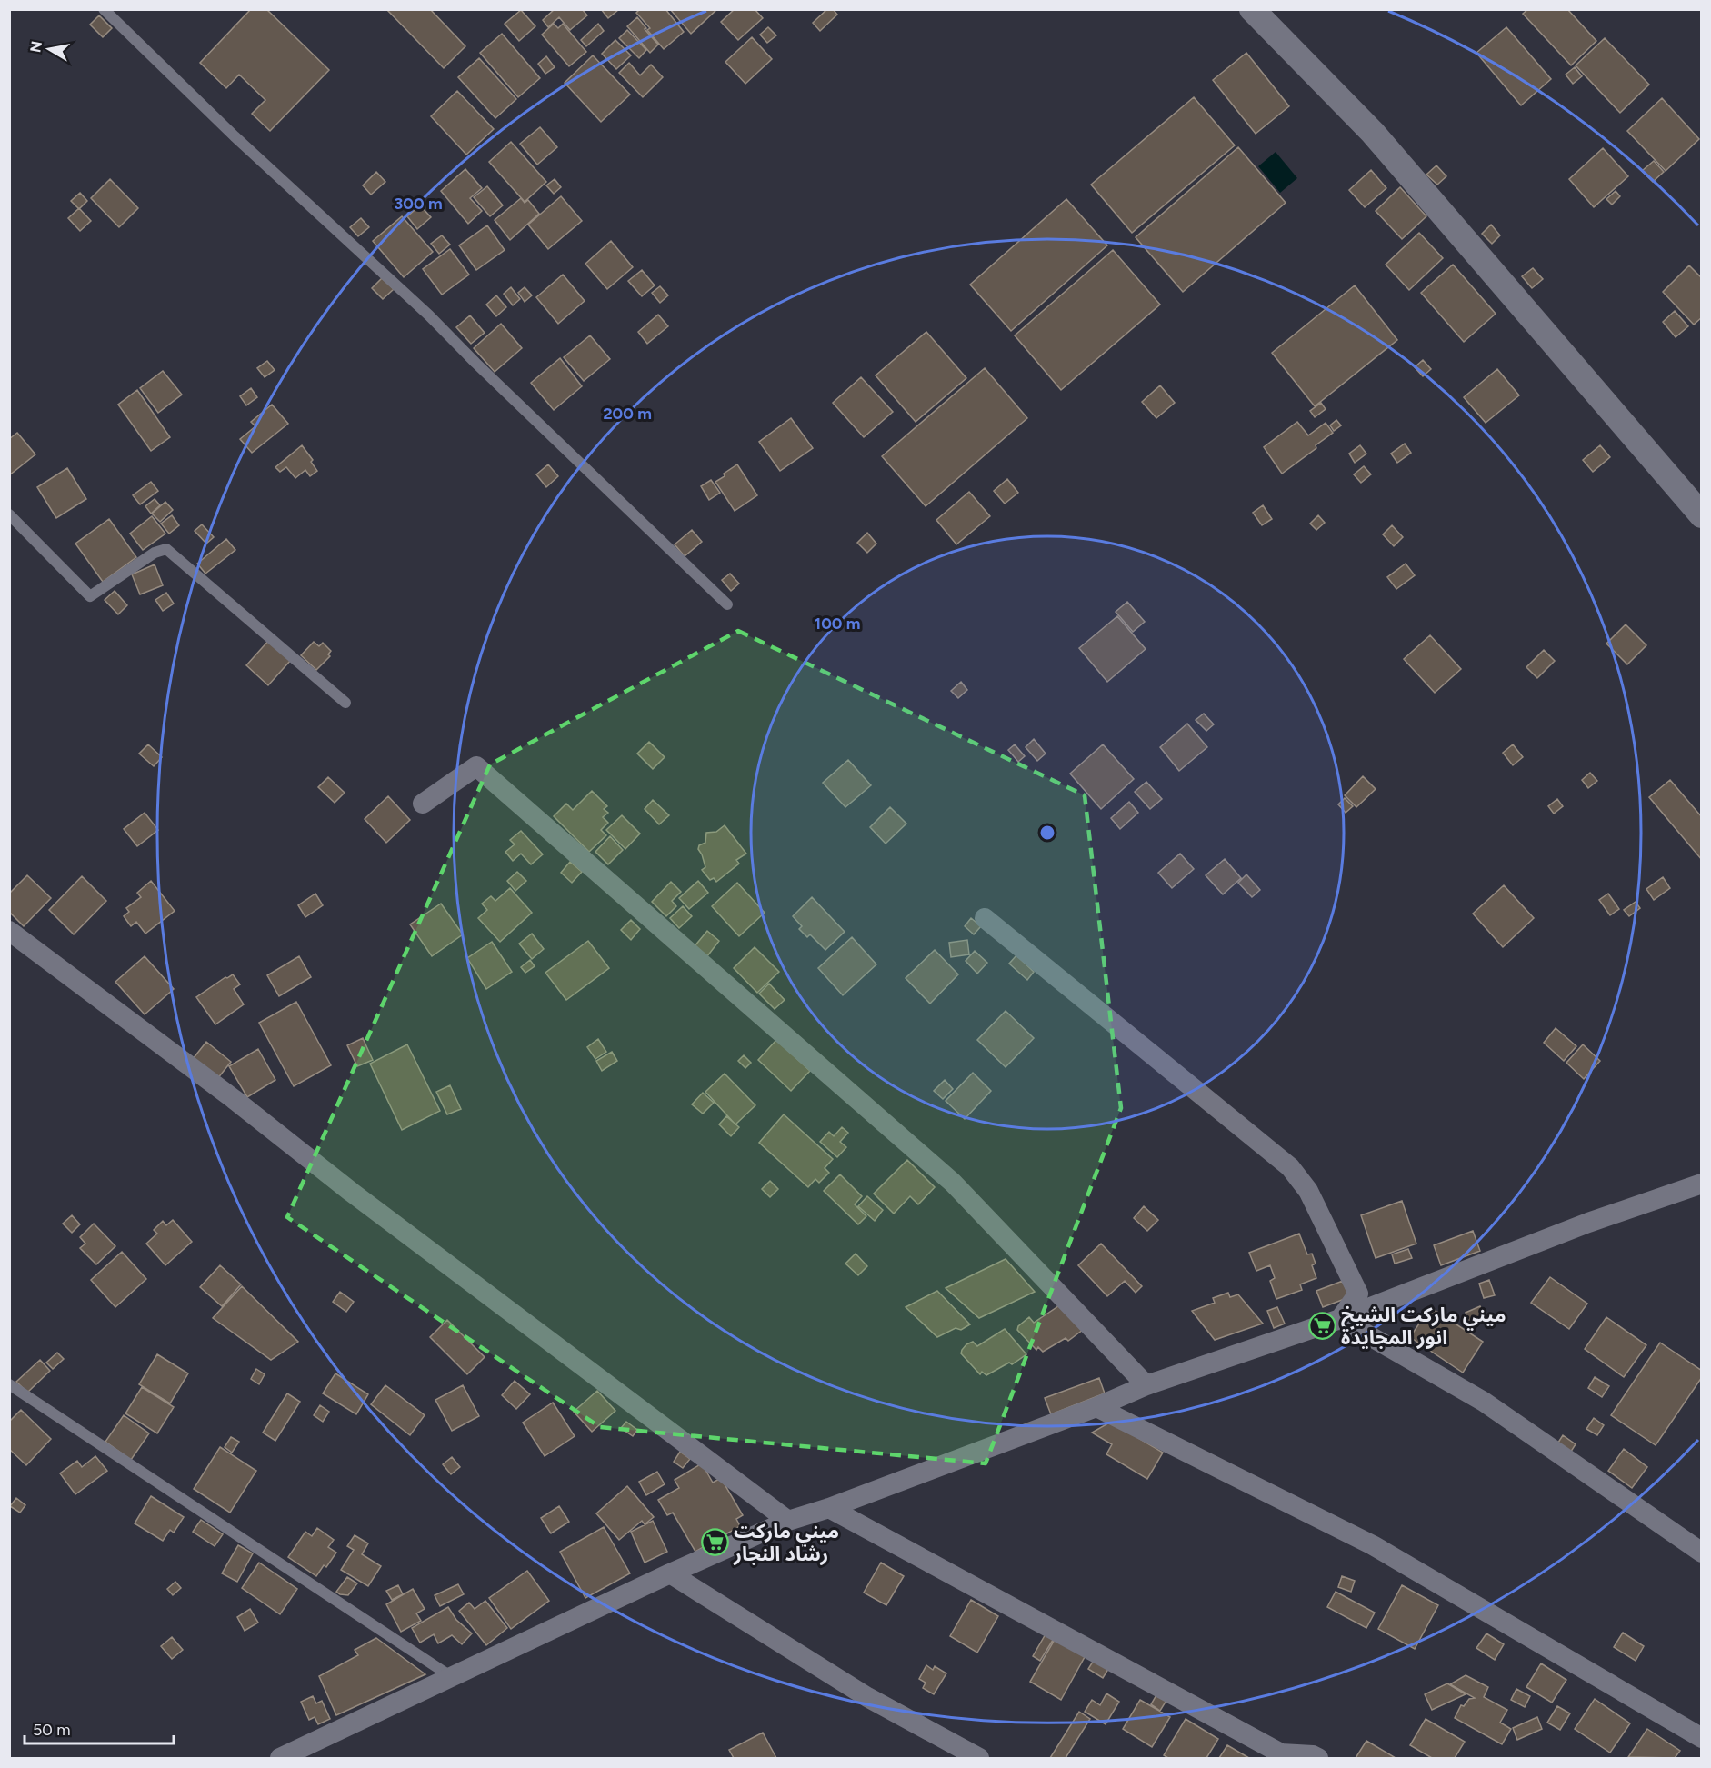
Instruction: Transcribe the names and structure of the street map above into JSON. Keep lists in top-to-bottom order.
{
  "places": {
    "supermarket": ["ميني ماركت الشيخ انور المجايدة", "ميني ماركت رشاد النجار"]
  },
  "scale_bar": "50 m",
  "north": "left",
  "rings": ["300 m", "200 m", "100 m"]
}
